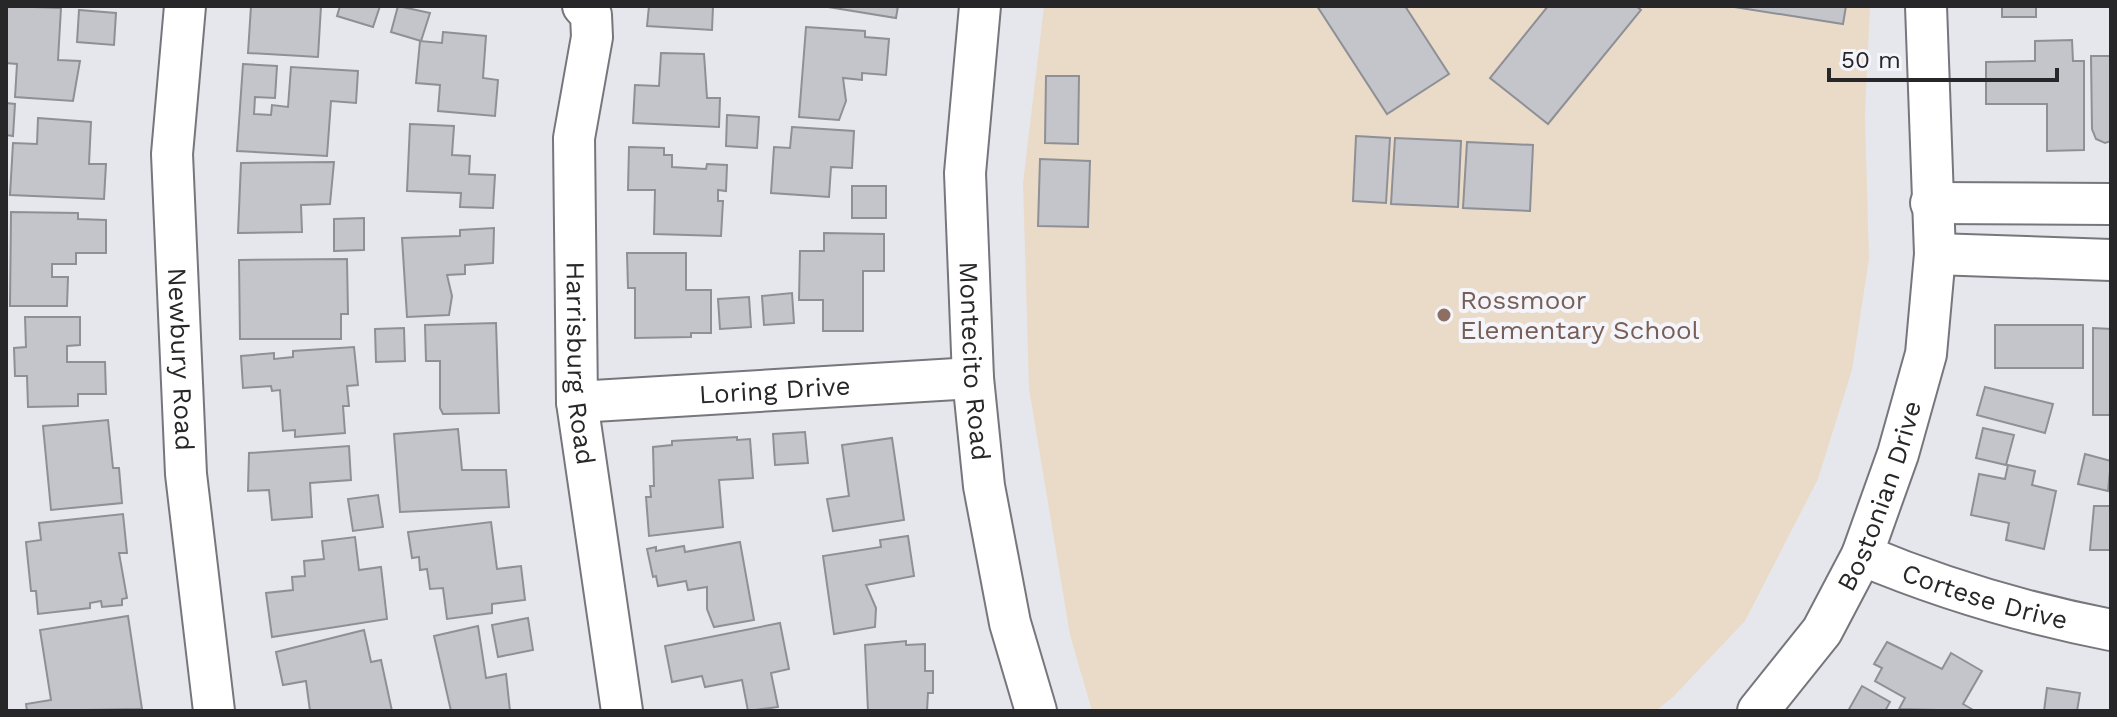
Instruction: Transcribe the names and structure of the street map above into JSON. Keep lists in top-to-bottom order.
{
  "streets": {
    "street": [
      "Newbury Road",
      "Montecito Road",
      "Harrisburg Road",
      "Loring Drive",
      "Bostonian Drive",
      "Cortese Drive"
    ]
  },
  "crossings": [
    ["Montecito Road", "Loring Drive"],
    ["Harrisburg Road", "Loring Drive"],
    ["Bostonian Drive", "Cortese Drive"]
  ],
  "places": ["Rossmoor Elementary School"],
  "scale_bar": "50 m"
}
